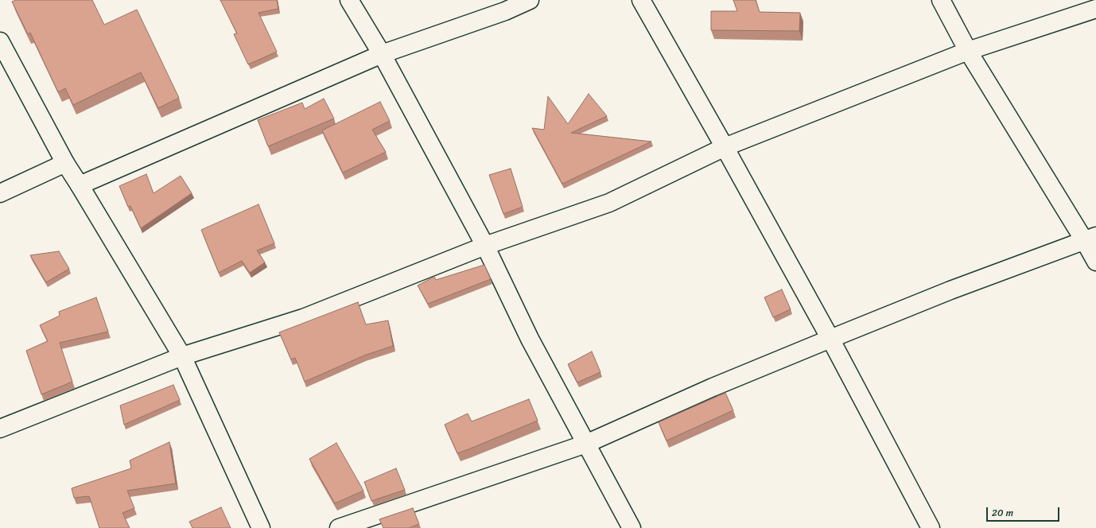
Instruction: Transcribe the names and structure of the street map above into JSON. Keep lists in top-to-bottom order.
{
  "scale_bar": "20 m"
}
